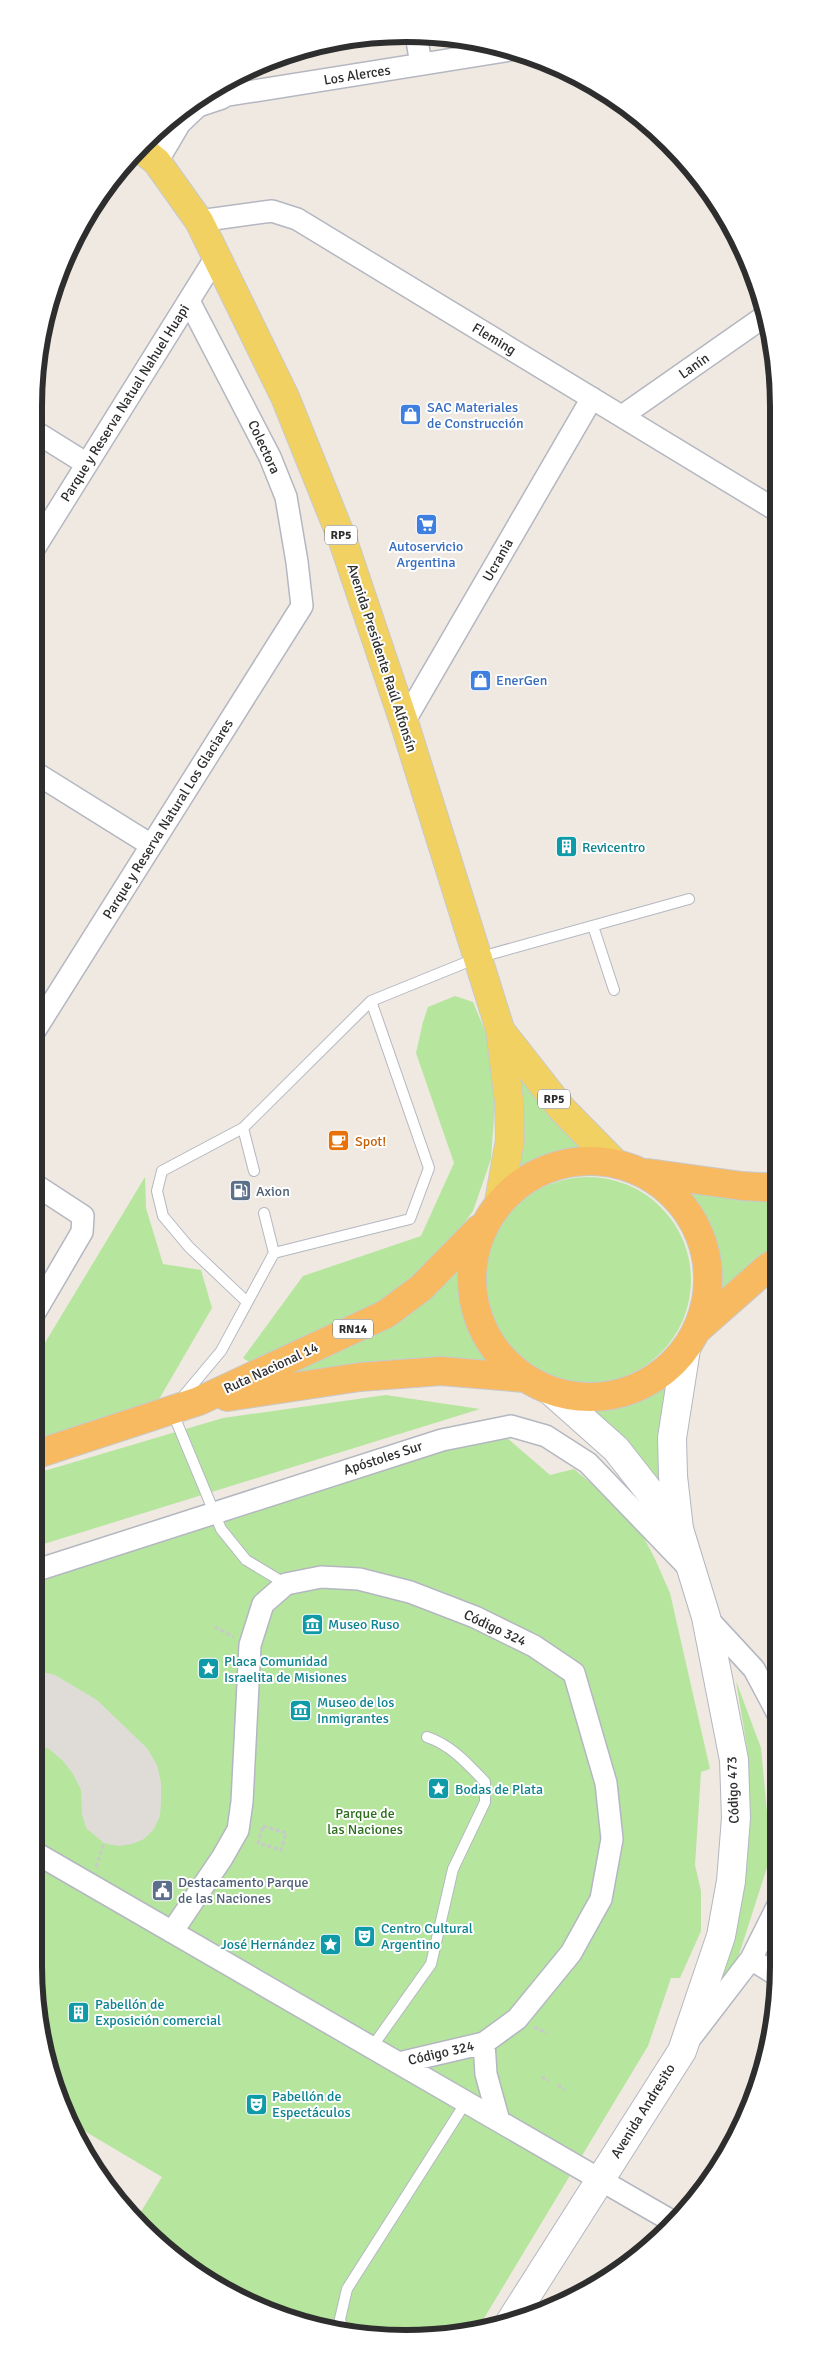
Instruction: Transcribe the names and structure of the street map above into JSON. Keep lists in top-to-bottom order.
{
  "streets": {
    "highway": ["RN14", "Ruta Nacional 14"],
    "main road": [
      "RP5",
      "Avenida Presidente Raúl Alfonsín",
      "Código 473",
      "Avenida Andresito"
    ],
    "street": [
      "Los Alerces",
      "Fleming",
      "Lanín",
      "Parque y Reserva Natual Nahuel Huapi",
      "Colectora",
      "Ucrania",
      "Parque y Reserva Natural Los Glaciares",
      "Apóstoles Sur",
      "Código 324"
    ]
  },
  "crossings": [
    ["Fleming", "Lanín"],
    ["Fleming", "Ucrania"],
    ["Fleming", "Avenida Presidente Raúl Alfonsín"],
    ["Parque y Reserva Natual Nahuel Huapi", "Colectora"],
    ["Parque y Reserva Natual Nahuel Huapi", "Avenida Presidente Raúl Alfonsín"],
    ["Colectora", "Parque y Reserva Natural Los Glaciares"],
    ["Ucrania", "Avenida Presidente Raúl Alfonsín"],
    ["Avenida Presidente Raúl Alfonsín", "RN14"],
    ["RN14", "Ruta Nacional 14"],
    ["Apóstoles Sur", "Código 473"],
    ["Código 324", "Avenida Andresito"],
    ["Código 473", "Avenida Andresito"]
  ],
  "parks": ["Parque de las Naciones"],
  "places": {
    "shop": ["SAC Materiales de Construcción", "EnerGen"],
    "supermarket": ["Autoservicio Argentina"],
    "building": ["Revicentro", "Pabellón de Exposición comercial"],
    "cafe": ["Spot!"],
    "fuel station": ["Axion"],
    "museum": ["Museo Ruso", "Museo de los Inmigrantes"],
    "place": ["Placa Comunidad Israelita de Misiones", "Bodas de Plata", "José Hernández"],
    "public building": ["Destacamento Parque de las Naciones"],
    "theatre": ["Centro Cultural Argentino", "Pabellón de Espectáculos"]
  }
}
